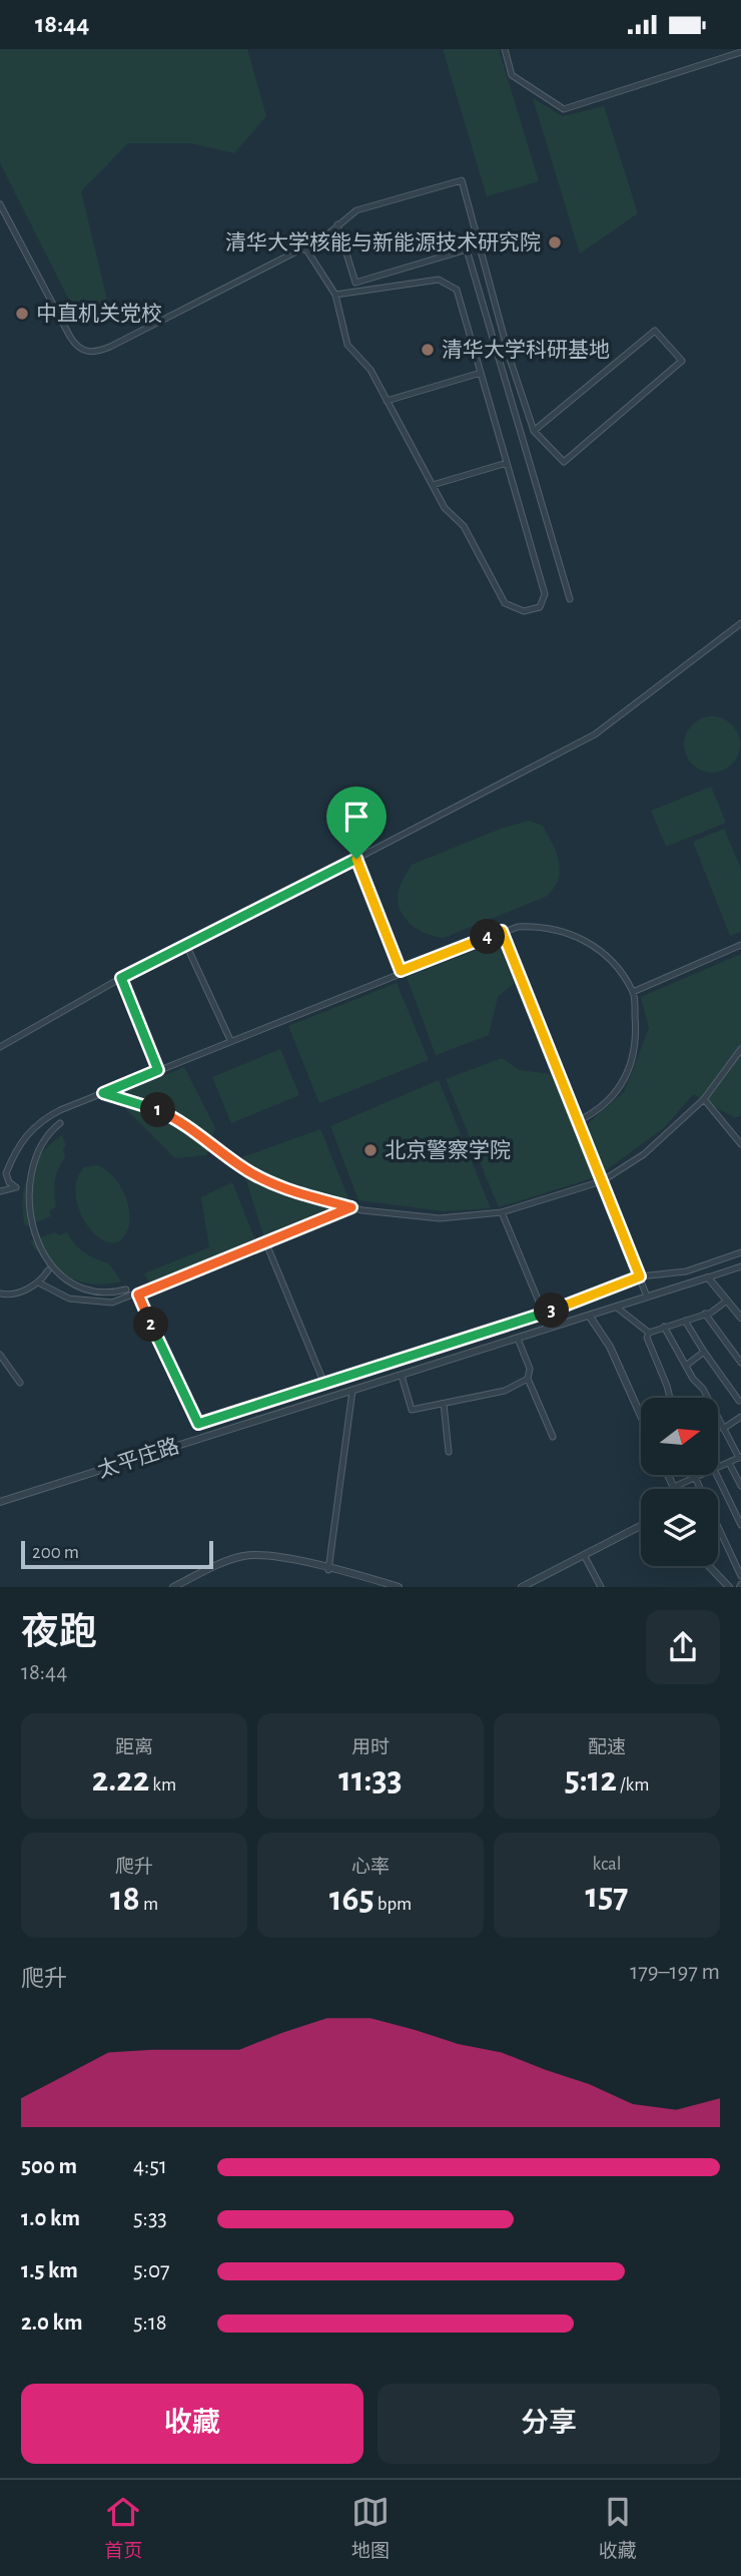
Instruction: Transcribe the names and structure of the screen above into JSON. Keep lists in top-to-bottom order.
{
  "streets": {
    "street": ["太平庄路"]
  },
  "places": [
    "清华大学核能与新能源技术研究院",
    "中直机关党校",
    "清华大学科研基地",
    "北京警察学院"
  ],
  "scale_bar": "200 m",
  "north": "right",
  "page": {
    "status": "18:44",
    "pins": [
      "4",
      "1",
      "3",
      "2"
    ],
    "scale": "200 m",
    "heading": ["夜跑", "18:44"],
    "stats": [
      ["距离", "2.22 km"],
      ["用时", "11:33"],
      ["配速", "5:12 /km"],
      ["爬升", "18 m"],
      ["心率", "165 bpm"],
      ["kcal", "157"]
    ],
    "chart": ["爬升", "179–197 m"],
    "list": [
      {
        "name": "500 m",
        "note": "4:51"
      },
      {
        "name": "1.0 km",
        "note": "5:33"
      },
      {
        "name": "1.5 km",
        "note": "5:07"
      },
      {
        "name": "2.0 km",
        "note": "5:18"
      }
    ],
    "buttons": ["收藏", "分享"],
    "tabs": ["首页", "地图", "收藏"]
  }
}
